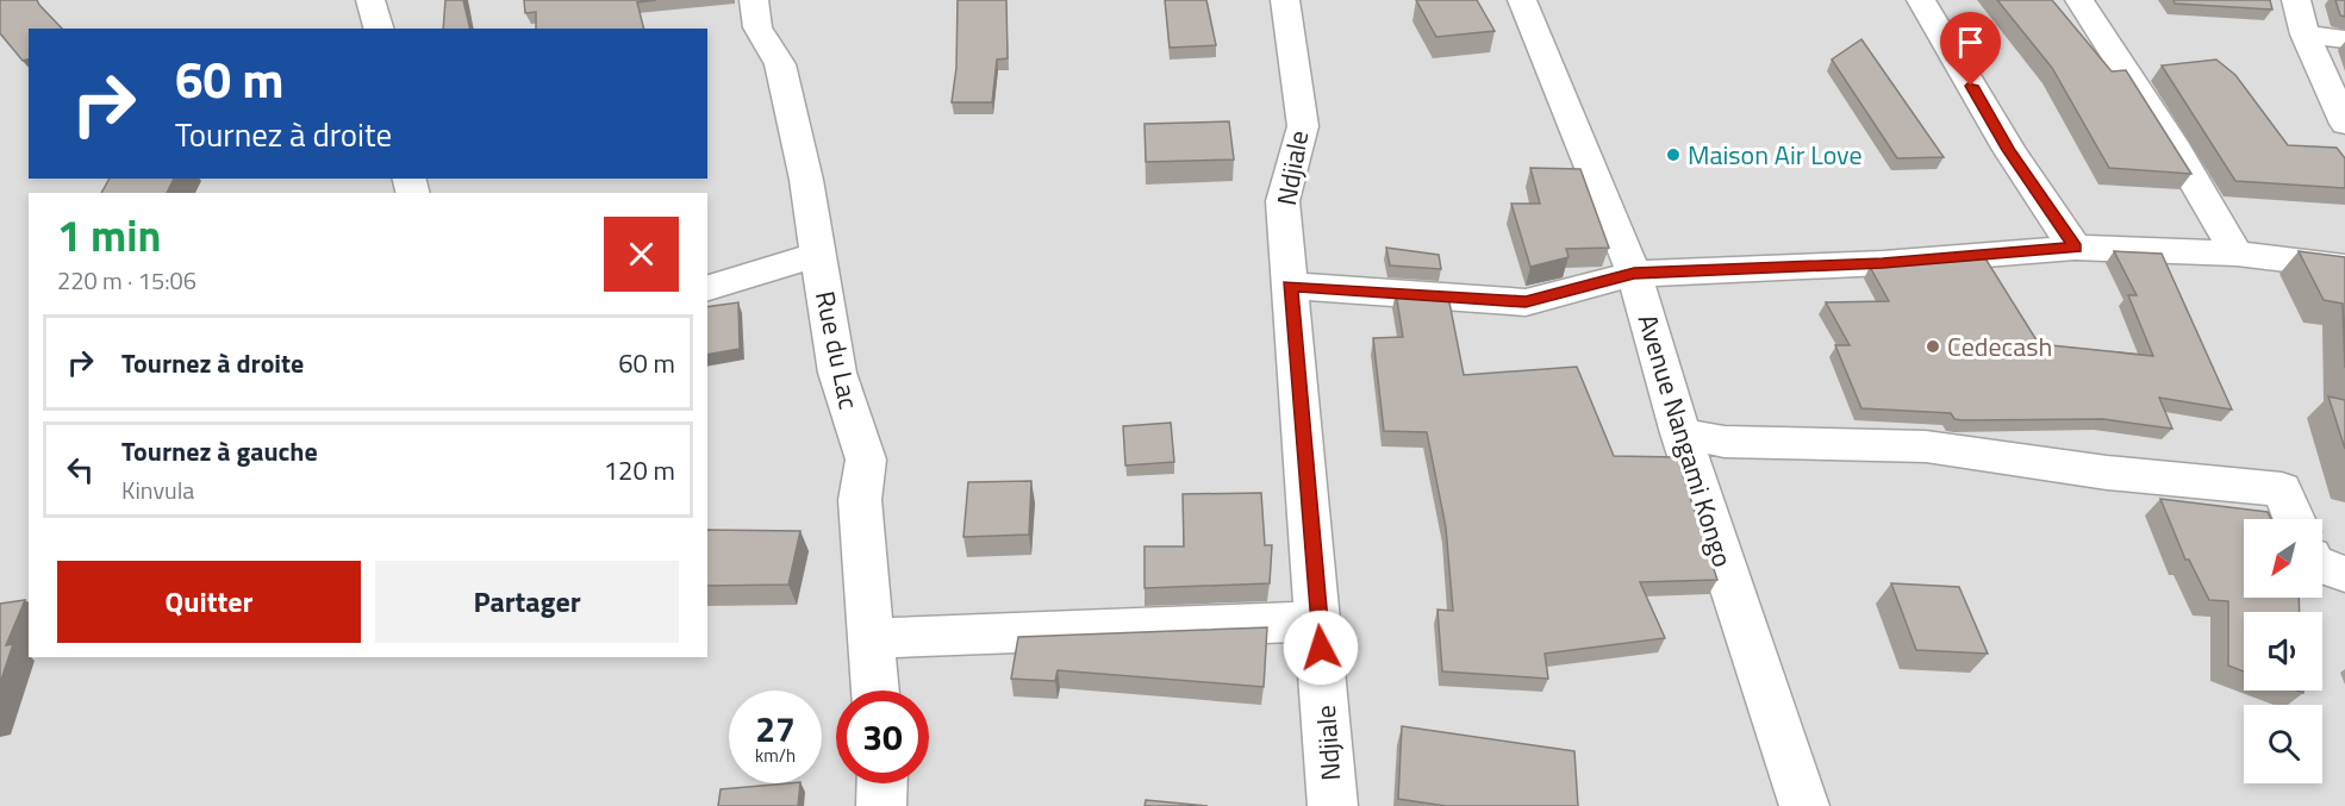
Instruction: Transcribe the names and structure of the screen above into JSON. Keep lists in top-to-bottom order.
{
  "streets": {
    "street": ["Ndjiale", "Rue du Lac", "Avenue Nangami Kongo"]
  },
  "places": ["Maison Air Love", "Cedecash"],
  "north": "bottom left",
  "page": {
    "turn": ["60 m", "Tournez à droite"],
    "heading": ["1 min", "220 m · 15:06"],
    "list": [
      {
        "name": "Tournez à droite",
        "value": "60 m"
      },
      {
        "name": "Tournez à gauche",
        "note": "Kinvula",
        "value": "120 m"
      }
    ],
    "buttons": ["Quitter", "Partager"],
    "speed": "27 km/h",
    "limit": "30"
  }
}
